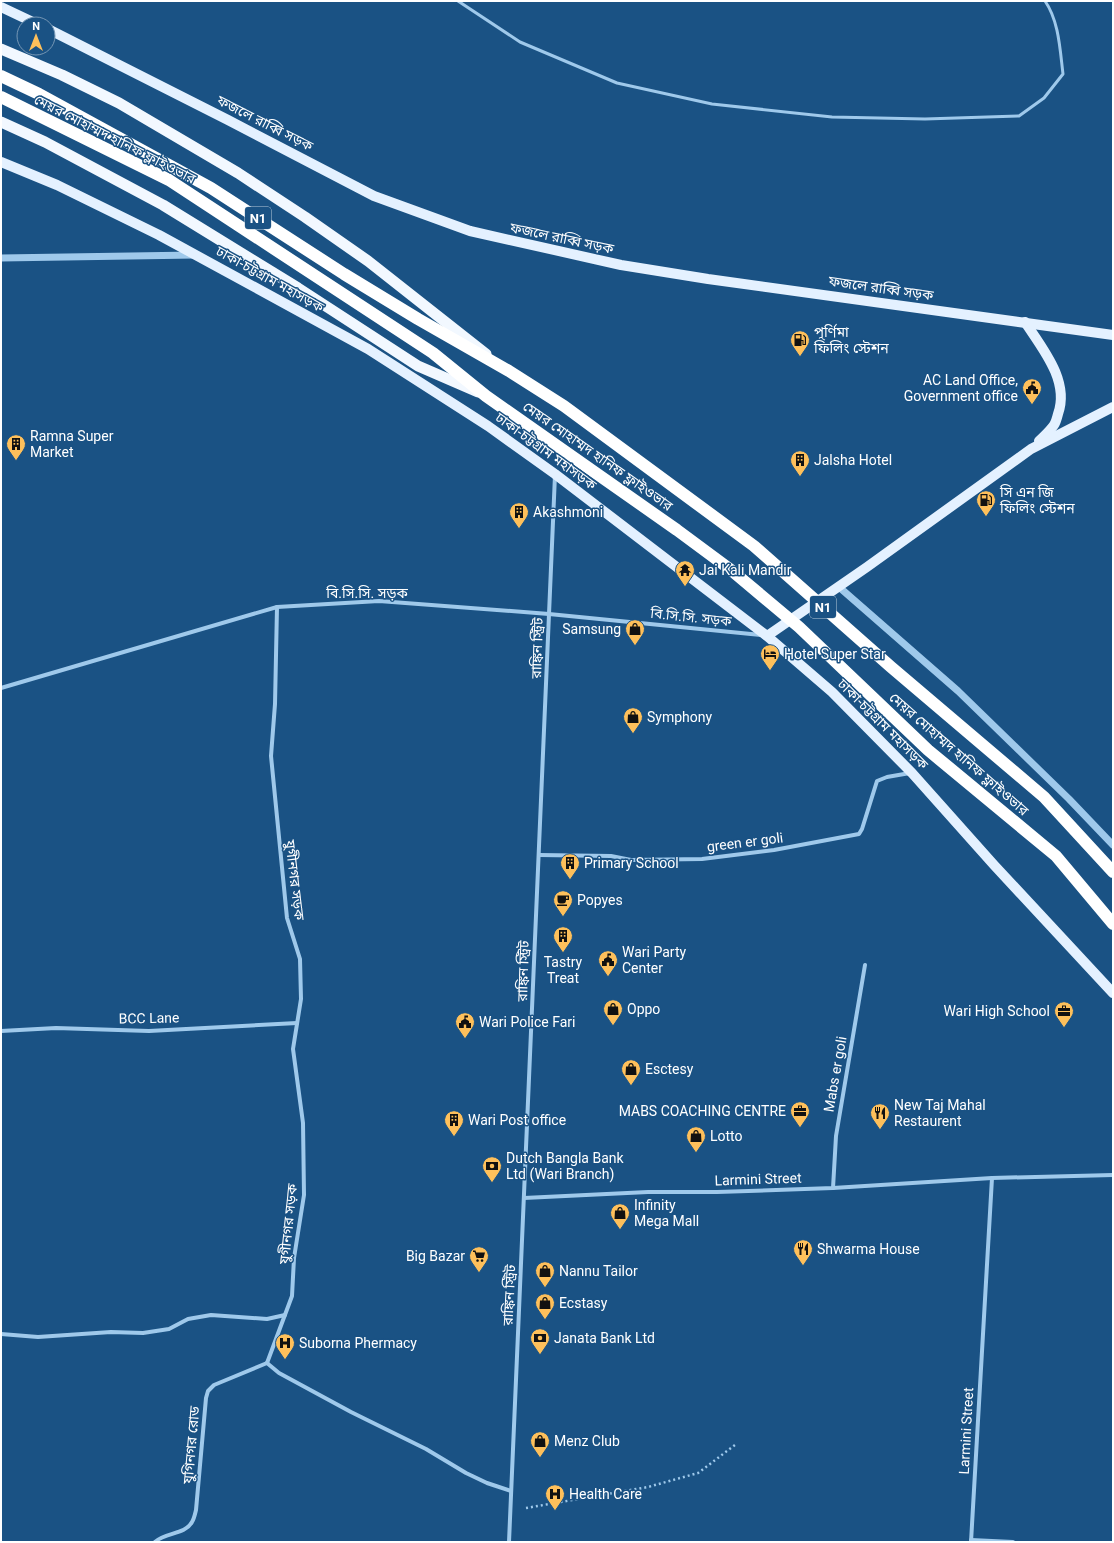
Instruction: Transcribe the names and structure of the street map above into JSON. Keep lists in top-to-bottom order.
{
  "streets": {
    "highway": ["মেয়র মোহাম্মদ হানিফ ফ্লাইওভার", "N1"],
    "main road": ["ফজলে রাব্বি সড়ক", "ঢাকা-চট্টগ্রাম মহাসড়ক"],
    "street": [
      "বি.সি.সি. সড়ক",
      "রাঙ্কিন স্ট্রিট",
      "green er goli",
      "যুগীনগর সড়ক",
      "BCC Lane",
      "Mabs er goli",
      "Larmini Street",
      "যুগিনগর রোড"
    ]
  },
  "crossings": [
    ["ঢাকা-চট্টগ্রাম মহাসড়ক", "বি.সি.সি. সড়ক"],
    ["ঢাকা-চট্টগ্রাম মহাসড়ক", "রাঙ্কিন স্ট্রিট"],
    ["ঢাকা-চট্টগ্রাম মহাসড়ক", "green er goli"],
    ["বি.সি.সি. সড়ক", "রাঙ্কিন স্ট্রিট"],
    ["বি.সি.সি. সড়ক", "যুগীনগর সড়ক"],
    ["রাঙ্কিন স্ট্রিট", "green er goli"],
    ["রাঙ্কিন স্ট্রিট", "Larmini Street"],
    ["যুগীনগর সড়ক", "BCC Lane"],
    ["যুগীনগর সড়ক", "যুগিনগর রোড"],
    ["Mabs er goli", "Larmini Street"]
  ],
  "places": {
    "fuel station": ["পূর্ণিমা ফিলিং স্টেশন", "সি এন জি ফিলিং স্টেশন"],
    "public building": ["AC Land Office, Government office", "Wari Party Center", "Wari Police Fari"],
    "building": [
      "Ramna Super Market",
      "Jalsha Hotel",
      "Akashmoni",
      "Primary School",
      "Tastry Treat",
      "Wari Post office"
    ],
    "temple": ["Jai Kali Mandir"],
    "shop": [
      "Samsung",
      "Symphony",
      "Oppo",
      "Esctesy",
      "Lotto",
      "Infinity Mega Mall",
      "Nannu Tailor",
      "Ecstasy",
      "Menz Club"
    ],
    "hotel": ["Hotel Super Star"],
    "cafe": ["Popyes"],
    "office": ["Wari High School", "MABS COACHING CENTRE"],
    "restaurant": ["New Taj Mahal Restaurent", "Shwarma House"],
    "bank": ["Dutch Bangla Bank Ltd (Wari Branch)", "Janata Bank Ltd"],
    "supermarket": ["Big Bazar"],
    "hospital": ["Suborna Phermacy", "Health Care"]
  },
  "north": "top"
}
